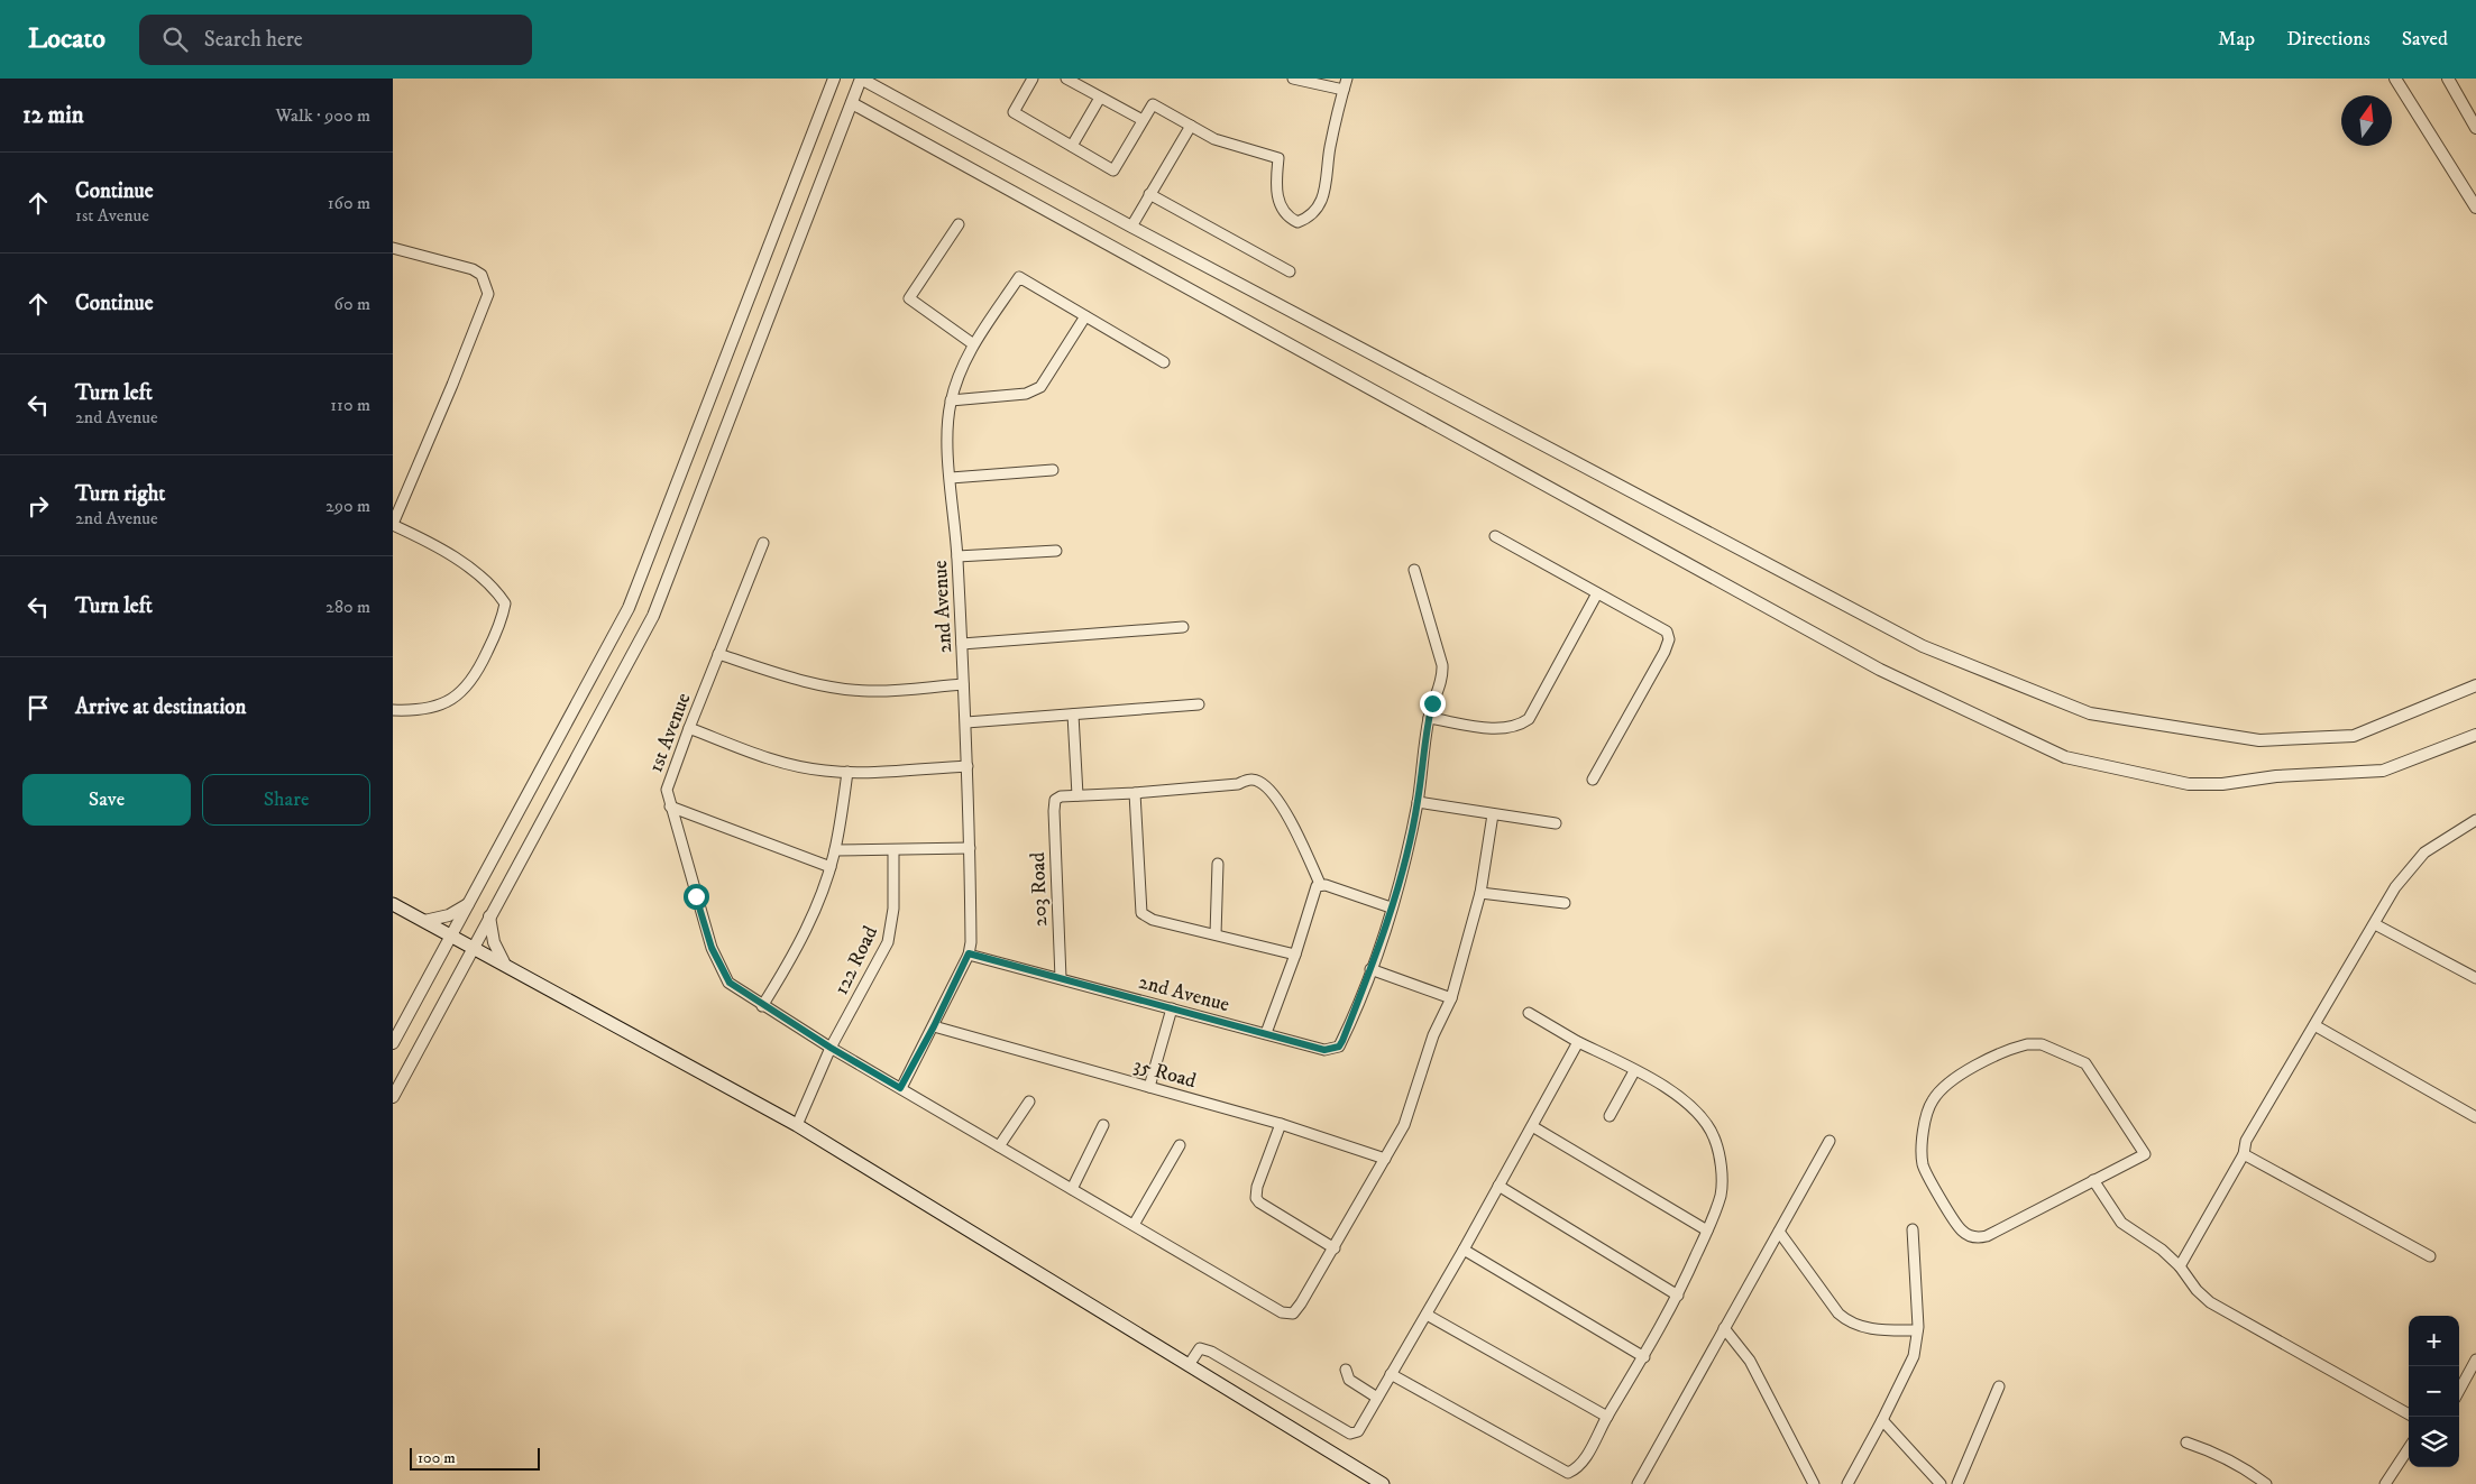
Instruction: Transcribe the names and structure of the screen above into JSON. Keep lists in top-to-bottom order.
{
  "streets": {
    "street": [
      "2nd Avenue",
      "1st Avenue",
      "203 Road",
      "122 Road",
      "35 Road"
    ]
  },
  "crossings": [
    ["2nd Avenue", "1st Avenue"],
    ["2nd Avenue", "203 Road"],
    ["2nd Avenue", "35 Road"],
    ["1st Avenue", "122 Road"]
  ],
  "scale_bar": "100 m",
  "north": "top",
  "page": {
    "header": "Locato",
    "search": "Search here",
    "nav": ["Map", "Directions", "Saved"],
    "heading": ["12 min", "Walk · 900 m"],
    "list": [
      ["Continue", "1st Avenue", "160 m"],
      ["Continue", "60 m"],
      ["Turn left", "2nd Avenue", "110 m"],
      ["Turn right", "2nd Avenue", "290 m"],
      ["Turn left", "280 m"],
      "Arrive at destination"
    ],
    "buttons": ["Save", "Share"],
    "map_buttons": ["+", "−"],
    "scale": "100 m"
  }
}
